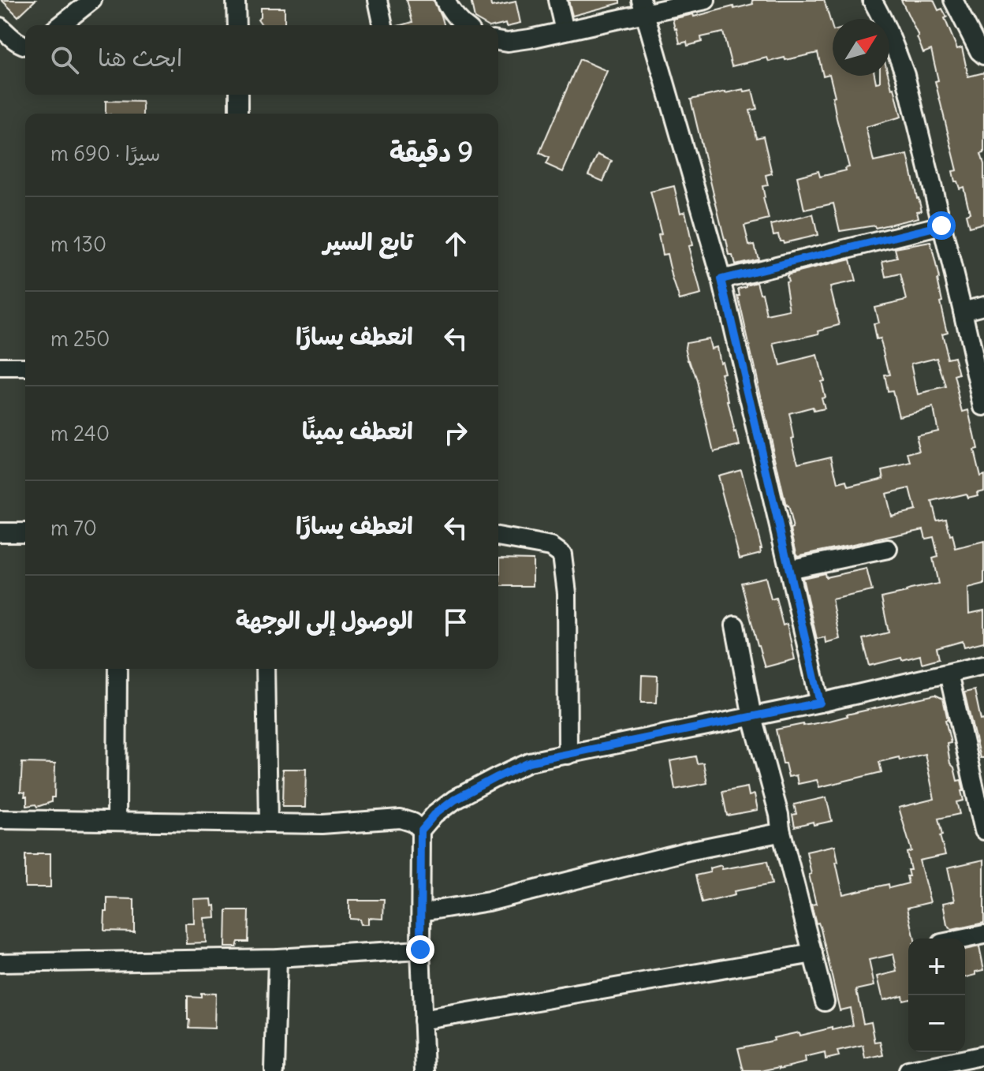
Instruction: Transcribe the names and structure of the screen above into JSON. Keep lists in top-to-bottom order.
{
  "north": "top right",
  "page": {
    "search": "ابحث هنا",
    "heading": ["9 دقيقة", "سيرًا · 690 m"],
    "list": [
      ["تابع السير", "130 m"],
      ["انعطف يسارًا", "250 m"],
      ["انعطف يمينًا", "240 m"],
      ["انعطف يسارًا", "70 m"],
      "الوصول إلى الوجهة"
    ],
    "map_buttons": ["+", "−"]
  }
}
